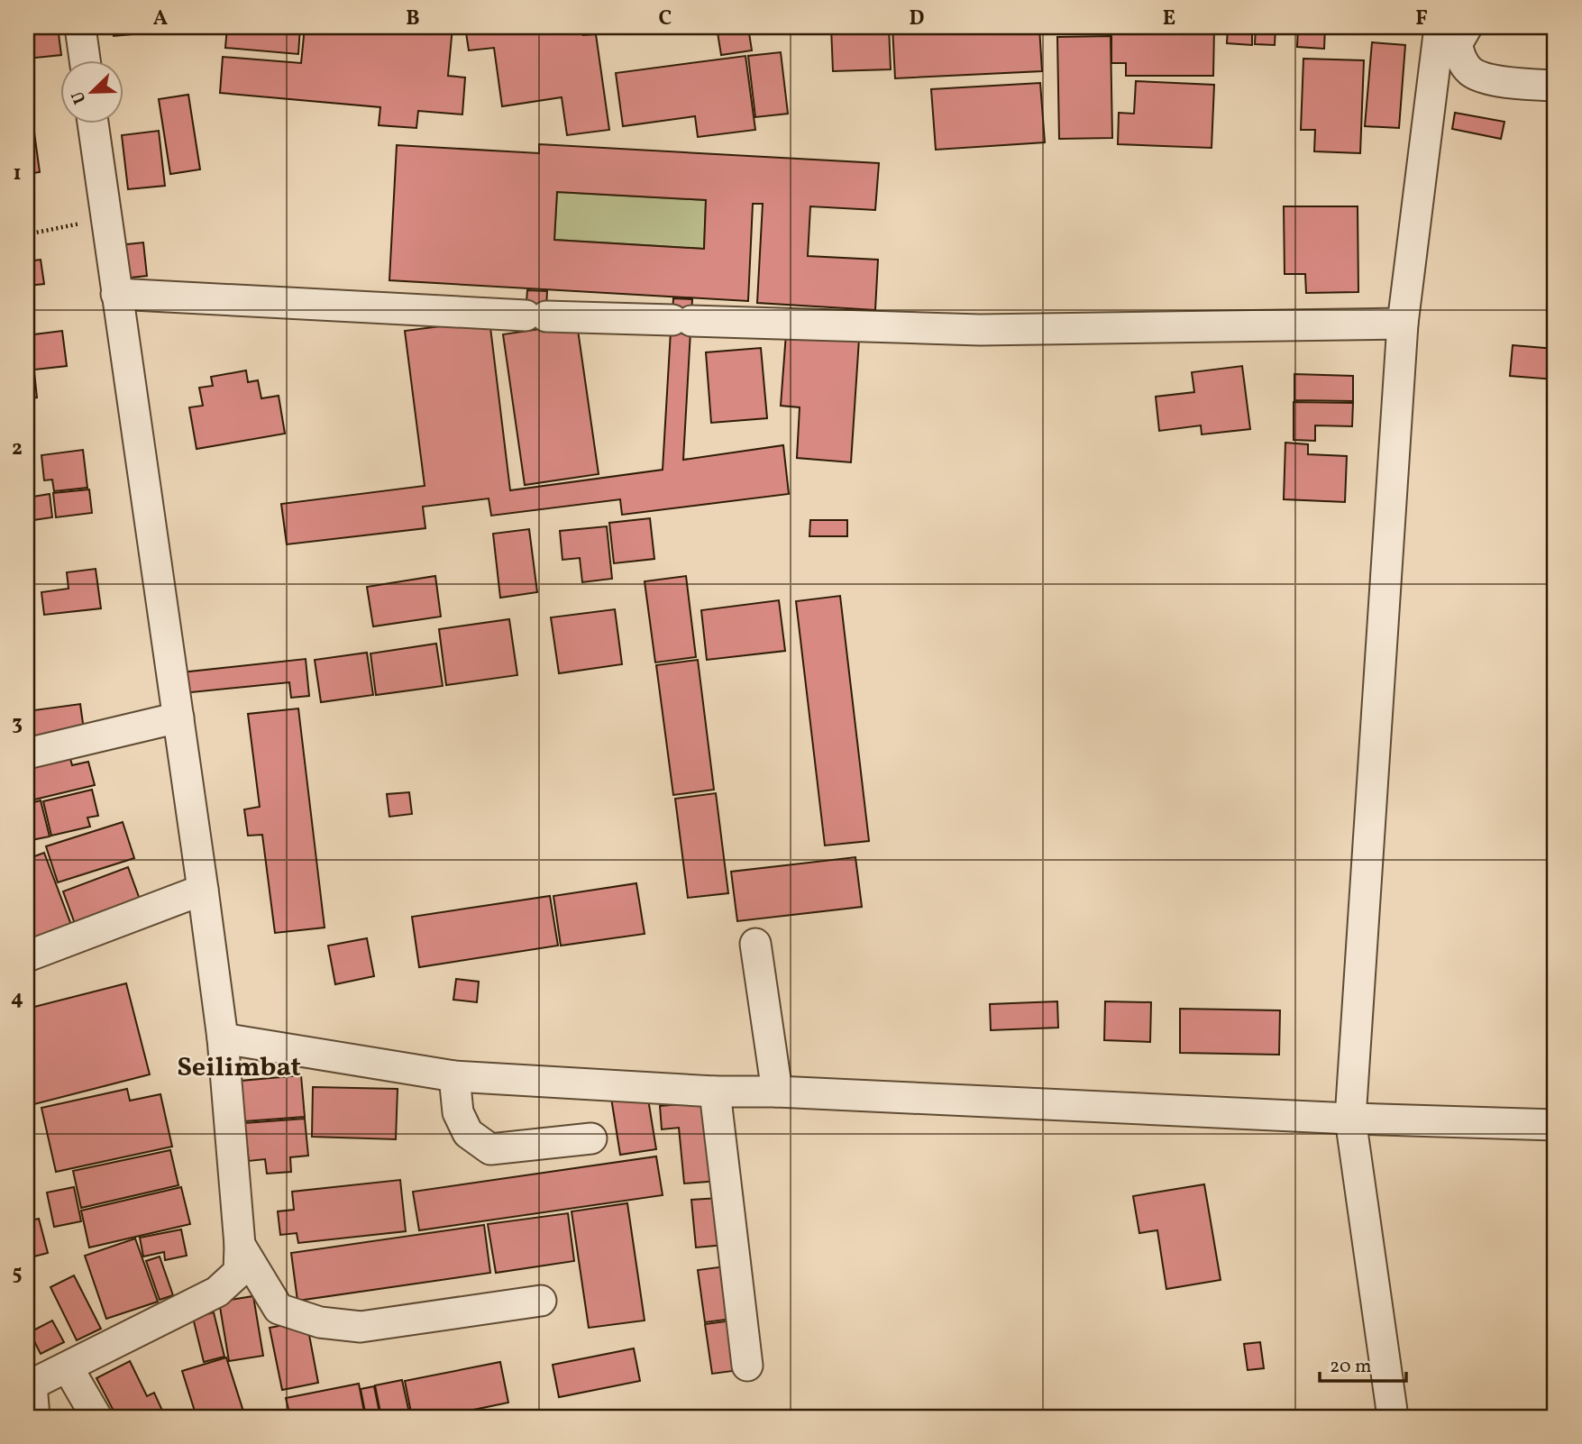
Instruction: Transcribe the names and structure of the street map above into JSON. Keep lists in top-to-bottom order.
{
  "districts": ["Seilimbat"],
  "scale_bar": "20 m",
  "north": "bottom left",
  "grid": {
    "columns": [
      "A",
      "B",
      "C",
      "D",
      "E",
      "F"
    ],
    "rows": [
      "1",
      "2",
      "3",
      "4",
      "5"
    ]
  }
}
